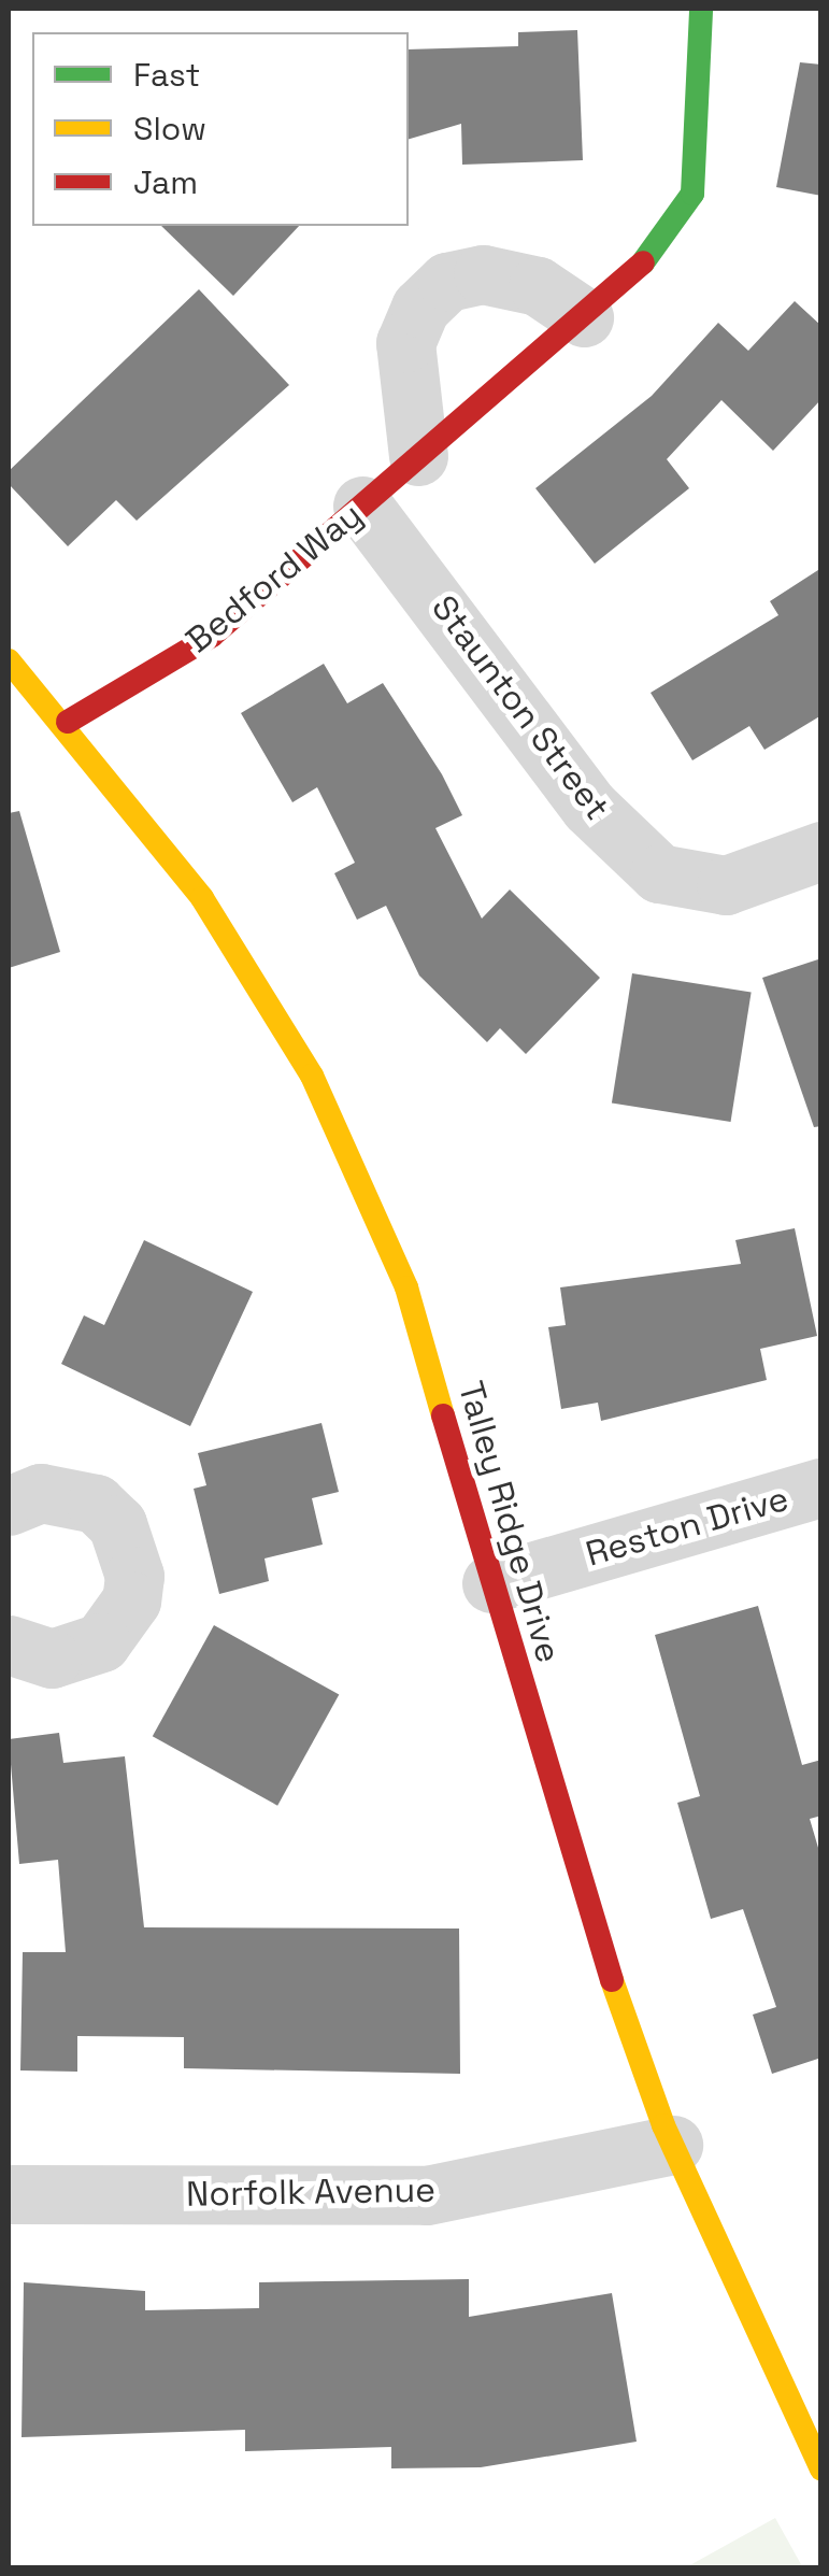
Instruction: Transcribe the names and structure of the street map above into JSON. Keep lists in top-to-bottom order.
{
  "streets": {
    "street": [
      "Bedford Way",
      "Staunton Street",
      "Talley Ridge Drive",
      "Reston Drive",
      "Norfolk Avenue"
    ]
  },
  "crossings": [
    ["Bedford Way", "Staunton Street"],
    ["Bedford Way", "Talley Ridge Drive"],
    ["Talley Ridge Drive", "Reston Drive"],
    ["Talley Ridge Drive", "Norfolk Avenue"]
  ],
  "legend": ["Fast", "Slow", "Jam"]
}
